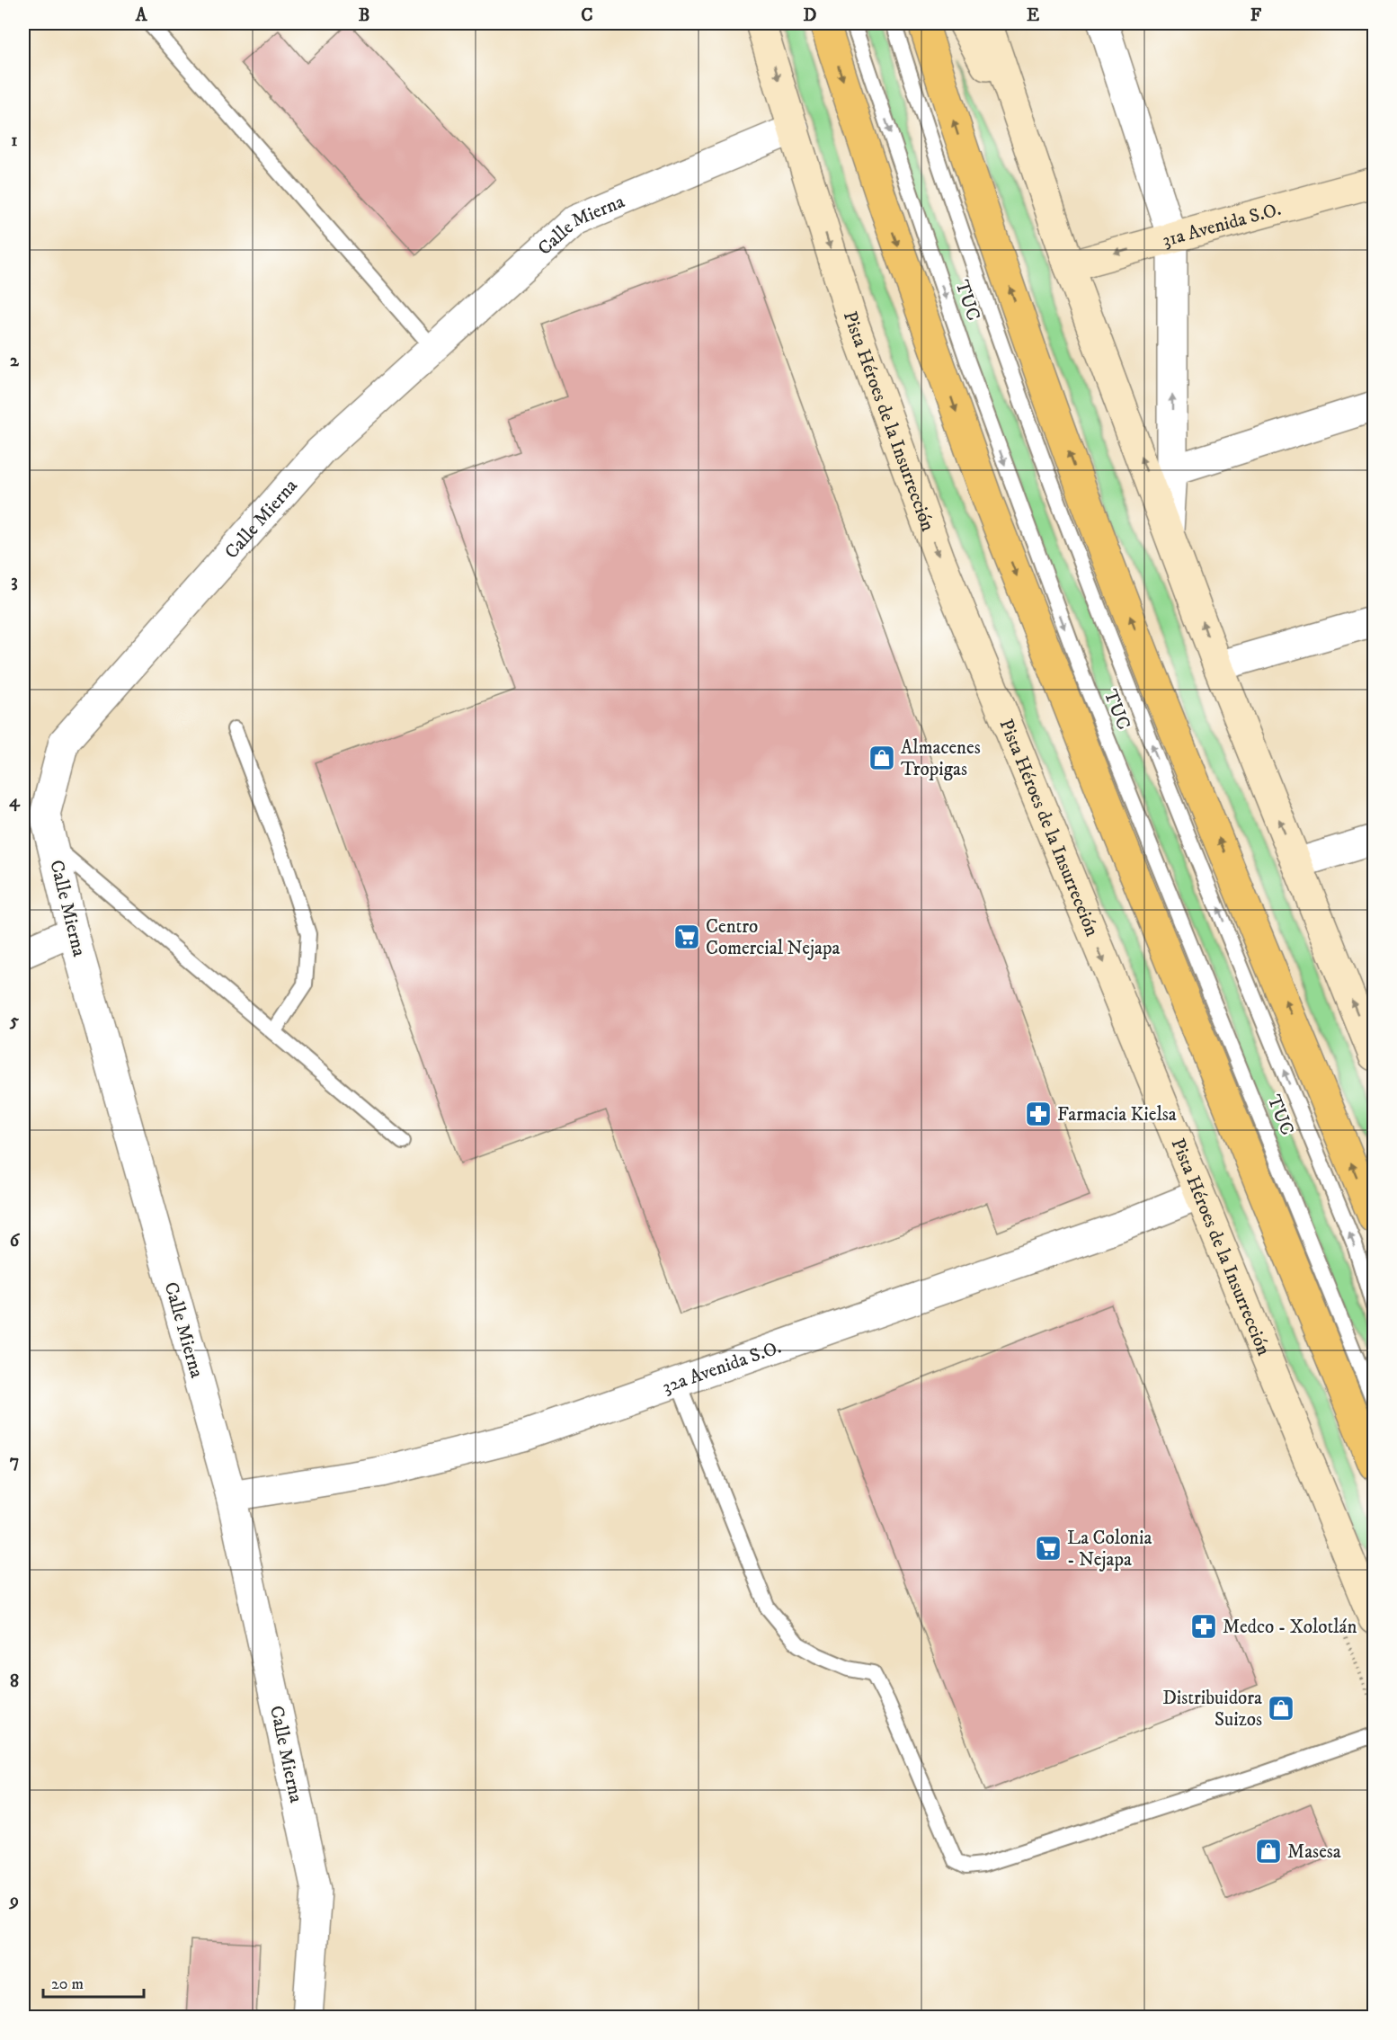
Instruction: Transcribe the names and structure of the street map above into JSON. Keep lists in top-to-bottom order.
{
  "streets": {
    "street": [
      "31a Avenida S.O.",
      "Calle Mierna",
      "Pista Héroes de la Insurrección",
      "32a Avenida S.O."
    ],
    "lane": ["TUC"]
  },
  "crossings": [
    ["Calle Mierna", "Pista Héroes de la Insurrección"],
    ["Calle Mierna", "32a Avenida S.O."],
    ["Pista Héroes de la Insurrección", "32a Avenida S.O."]
  ],
  "places": {
    "shop": ["Almacenes Tropigas", "Distribuidora Suizos", "Masesa"],
    "supermarket": ["Centro Comercial Nejapa", "La Colonia - Nejapa"],
    "pharmacy": ["Farmacia Kielsa", "Medco - Xolotlán"]
  },
  "scale_bar": "20 m",
  "grid": {
    "columns": [
      "A",
      "B",
      "C",
      "D",
      "E",
      "F"
    ],
    "rows": [
      "1",
      "2",
      "3",
      "4",
      "5",
      "6",
      "7",
      "8",
      "9"
    ]
  }
}
